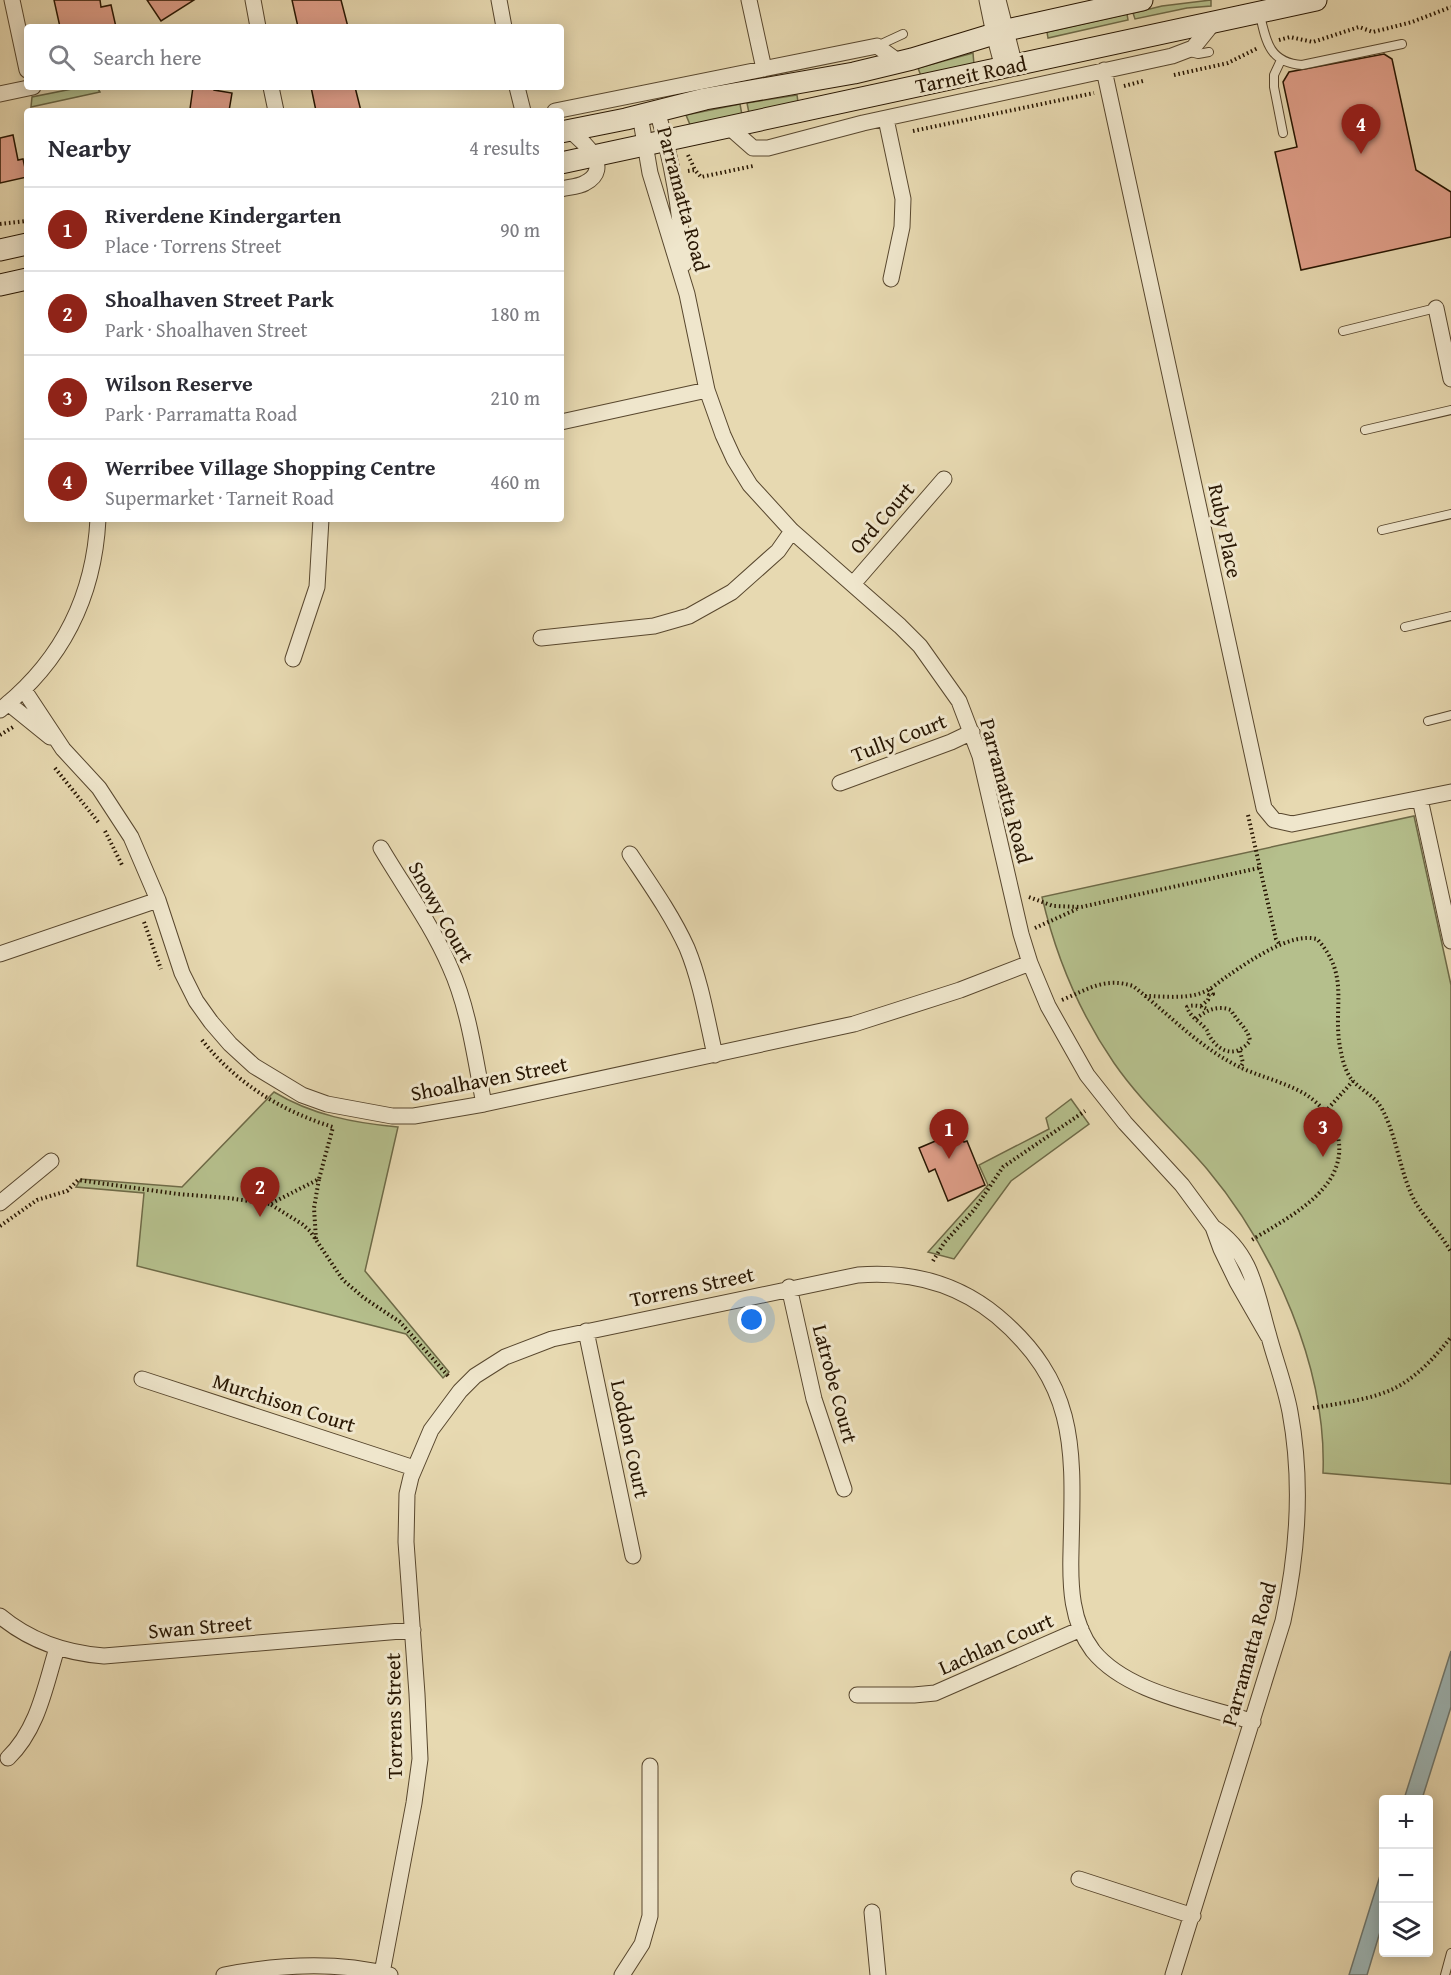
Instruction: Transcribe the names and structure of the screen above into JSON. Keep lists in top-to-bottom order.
{
  "streets": {
    "main road": ["Tarneit Road"],
    "street": [
      "Parramatta Road",
      "Ord Court",
      "Ruby Place",
      "Tully Court",
      "Snowy Court",
      "Shoalhaven Street",
      "Torrens Street",
      "Latrobe Court",
      "Murchison Court",
      "Loddon Court",
      "Swan Street",
      "Lachlan Court"
    ]
  },
  "crossings": [
    ["Tarneit Road", "Parramatta Road"],
    ["Tarneit Road", "Ruby Place"],
    ["Parramatta Road", "Ord Court"],
    ["Parramatta Road", "Tully Court"],
    ["Parramatta Road", "Shoalhaven Street"],
    ["Parramatta Road", "Torrens Street"],
    ["Snowy Court", "Shoalhaven Street"],
    ["Torrens Street", "Latrobe Court"],
    ["Torrens Street", "Murchison Court"],
    ["Torrens Street", "Loddon Court"],
    ["Torrens Street", "Swan Street"],
    ["Torrens Street", "Lachlan Court"]
  ],
  "page": {
    "search": "Search here",
    "pins": [
      "4",
      "3",
      "1",
      "2"
    ],
    "heading": ["Nearby", "4 results"],
    "list": [
      {
        "mark": "1",
        "name": "Riverdene Kindergarten",
        "note": "Place · Torrens Street",
        "value": "90 m"
      },
      {
        "mark": "2",
        "name": "Shoalhaven Street Park",
        "note": "Park · Shoalhaven Street",
        "value": "180 m"
      },
      {
        "mark": "3",
        "name": "Wilson Reserve",
        "note": "Park · Parramatta Road",
        "value": "210 m"
      },
      {
        "mark": "4",
        "name": "Werribee Village Shopping Centre",
        "note": "Supermarket · Tarneit Road",
        "value": "460 m"
      }
    ],
    "map_buttons": ["+", "−"]
  }
}
